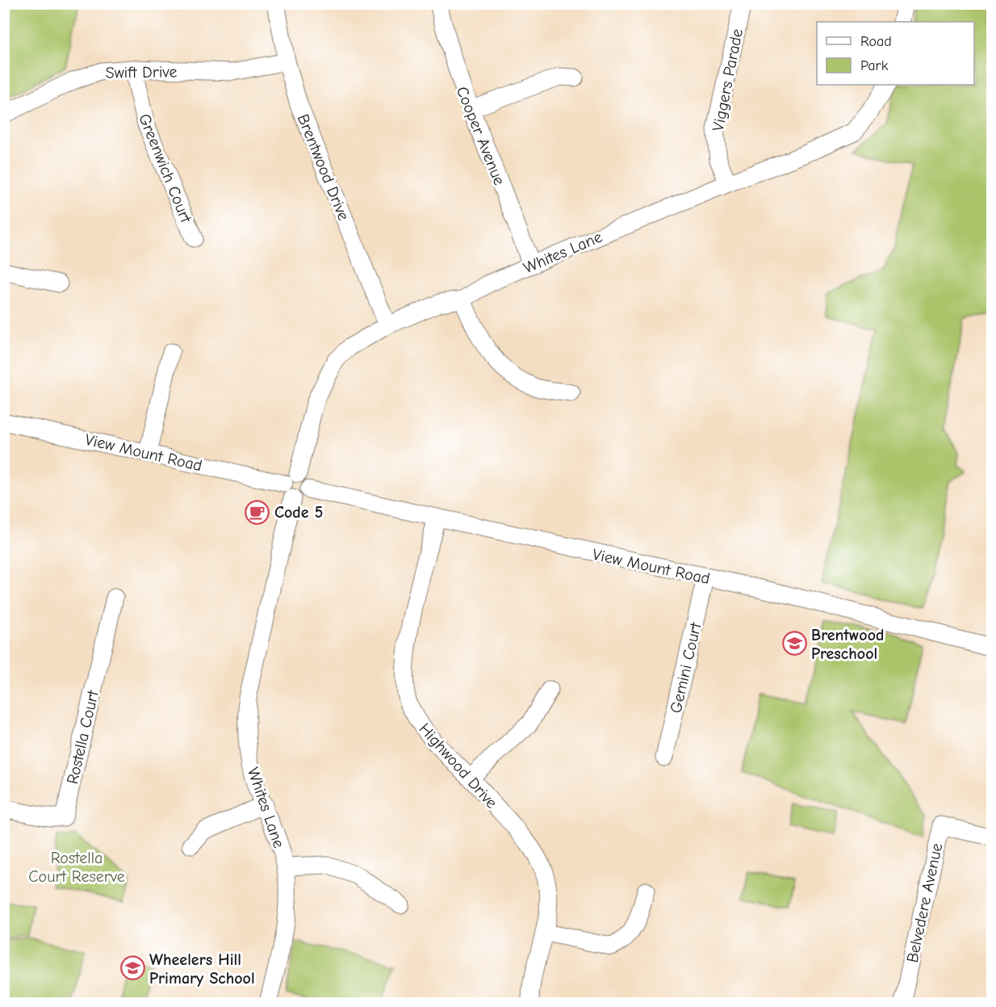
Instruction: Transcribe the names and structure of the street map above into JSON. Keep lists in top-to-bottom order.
{
  "streets": {
    "street": [
      "Swift Drive",
      "Viggers Parade",
      "Cooper Avenue",
      "Brentwood Drive",
      "Greenwich Court",
      "Whites Lane",
      "View Mount Road",
      "Gemini Court",
      "Rostella Court",
      "Highwood Drive",
      "Belvedere Avenue"
    ]
  },
  "crossings": [
    ["Swift Drive", "Brentwood Drive"],
    ["Swift Drive", "Greenwich Court"],
    ["Viggers Parade", "Whites Lane"],
    ["Cooper Avenue", "Whites Lane"],
    ["Brentwood Drive", "Whites Lane"],
    ["Whites Lane", "View Mount Road"],
    ["View Mount Road", "Gemini Court"],
    ["View Mount Road", "Highwood Drive"]
  ],
  "parks": ["Rostella Court Reserve"],
  "places": {
    "cafe": ["Code 5"],
    "school or university": ["Brentwood Preschool", "Wheelers Hill Primary School"]
  },
  "legend": ["Road", "Park"]
}
